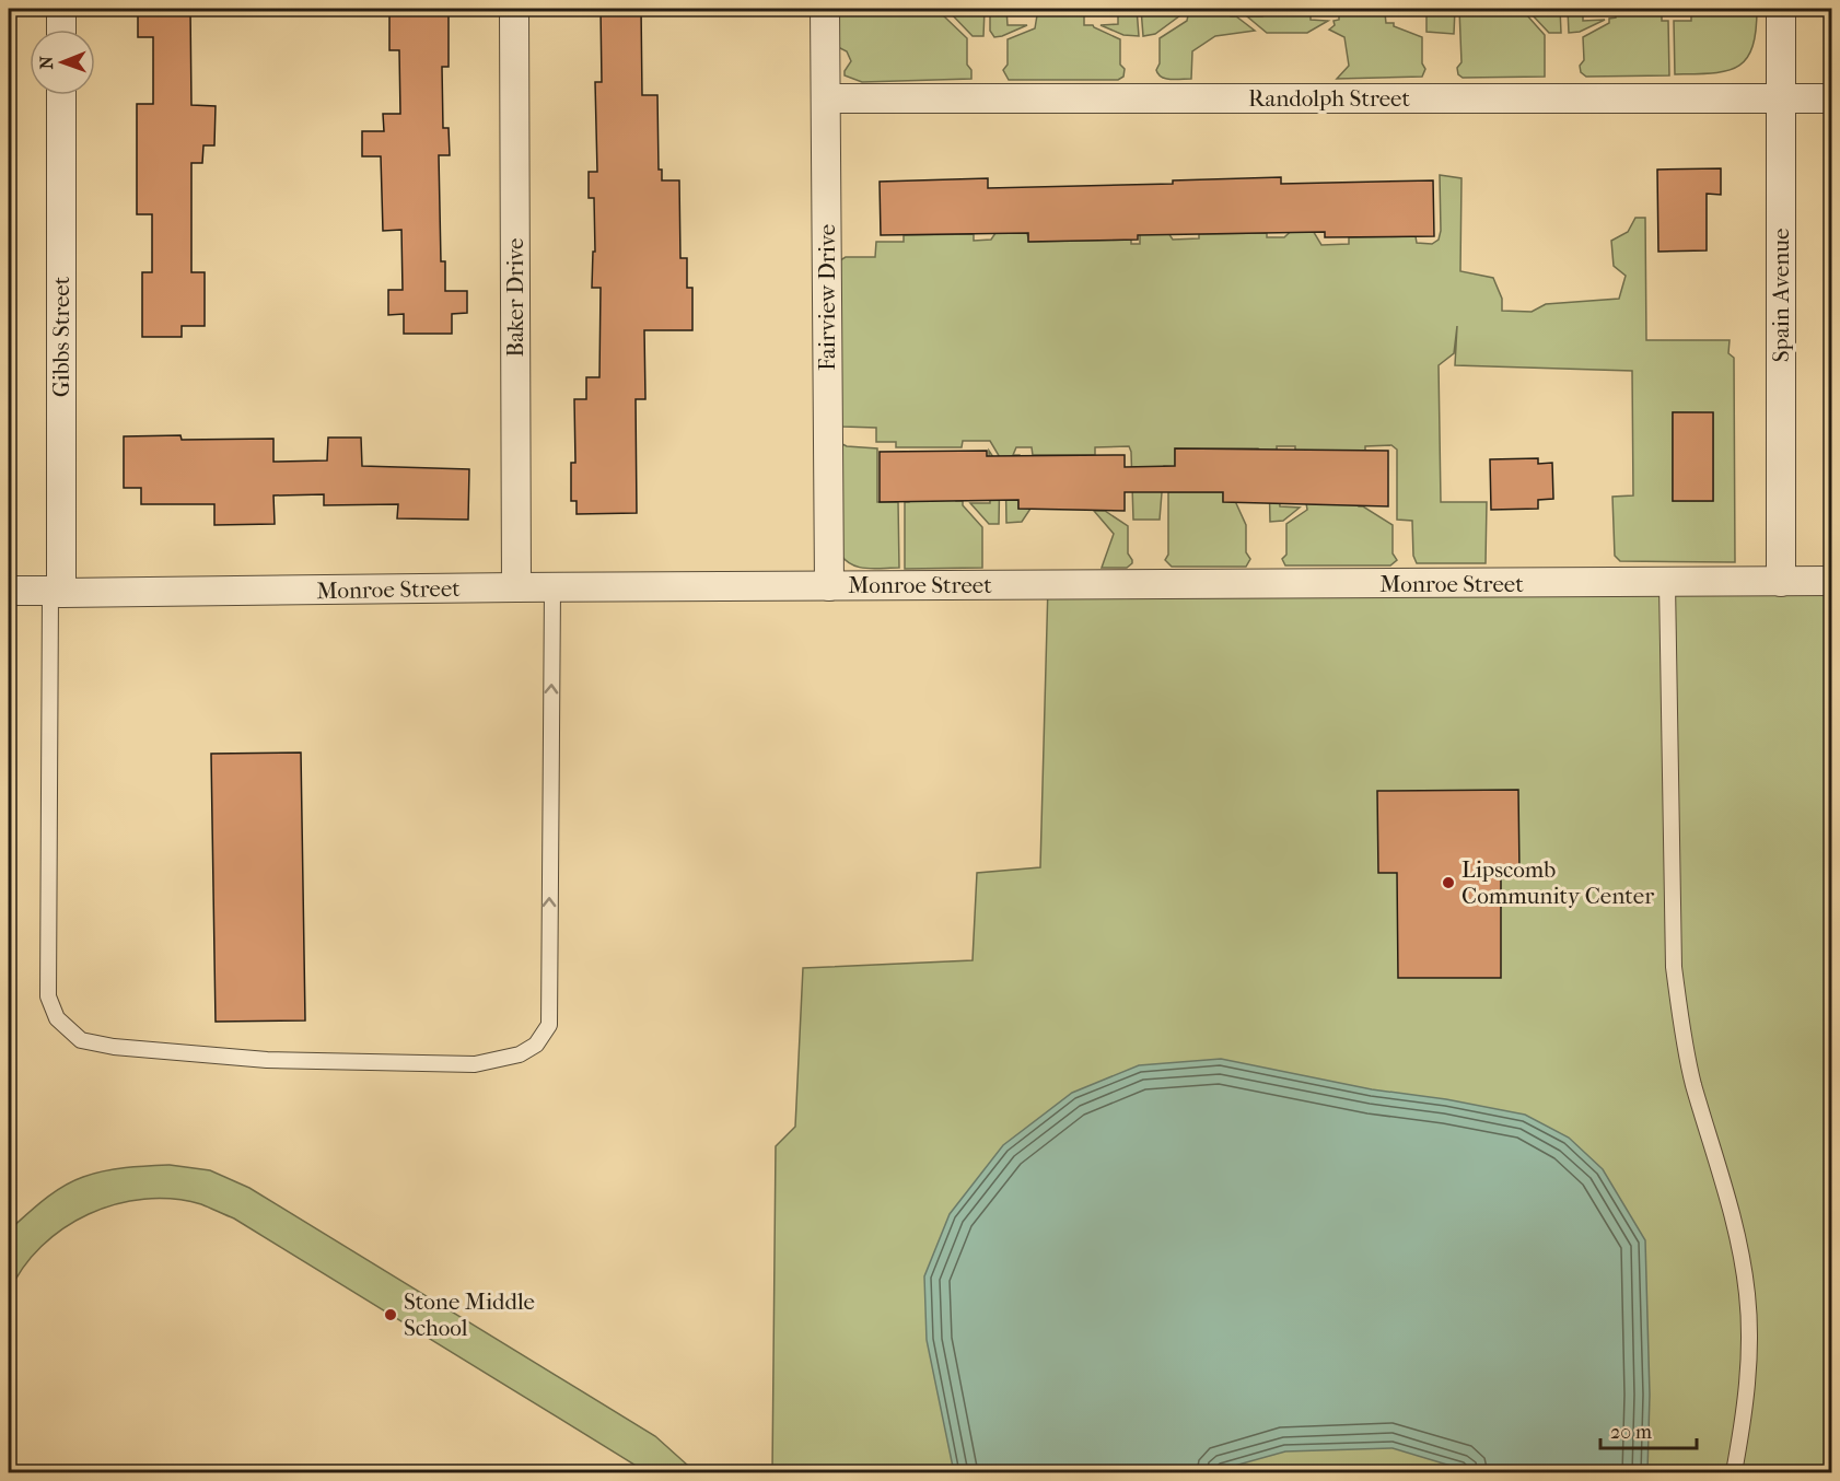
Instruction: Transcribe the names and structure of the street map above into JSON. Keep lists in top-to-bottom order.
{
  "streets": {
    "street": [
      "Randolph Street",
      "Spain Avenue",
      "Baker Drive",
      "Fairview Drive",
      "Gibbs Street",
      "Monroe Street"
    ]
  },
  "crossings": [
    ["Randolph Street", "Spain Avenue"],
    ["Randolph Street", "Fairview Drive"],
    ["Spain Avenue", "Monroe Street"],
    ["Baker Drive", "Monroe Street"],
    ["Fairview Drive", "Monroe Street"],
    ["Gibbs Street", "Monroe Street"]
  ],
  "places": ["Lipscomb Community Center", "Stone Middle School"],
  "scale_bar": "20 m",
  "north": "left"
}
